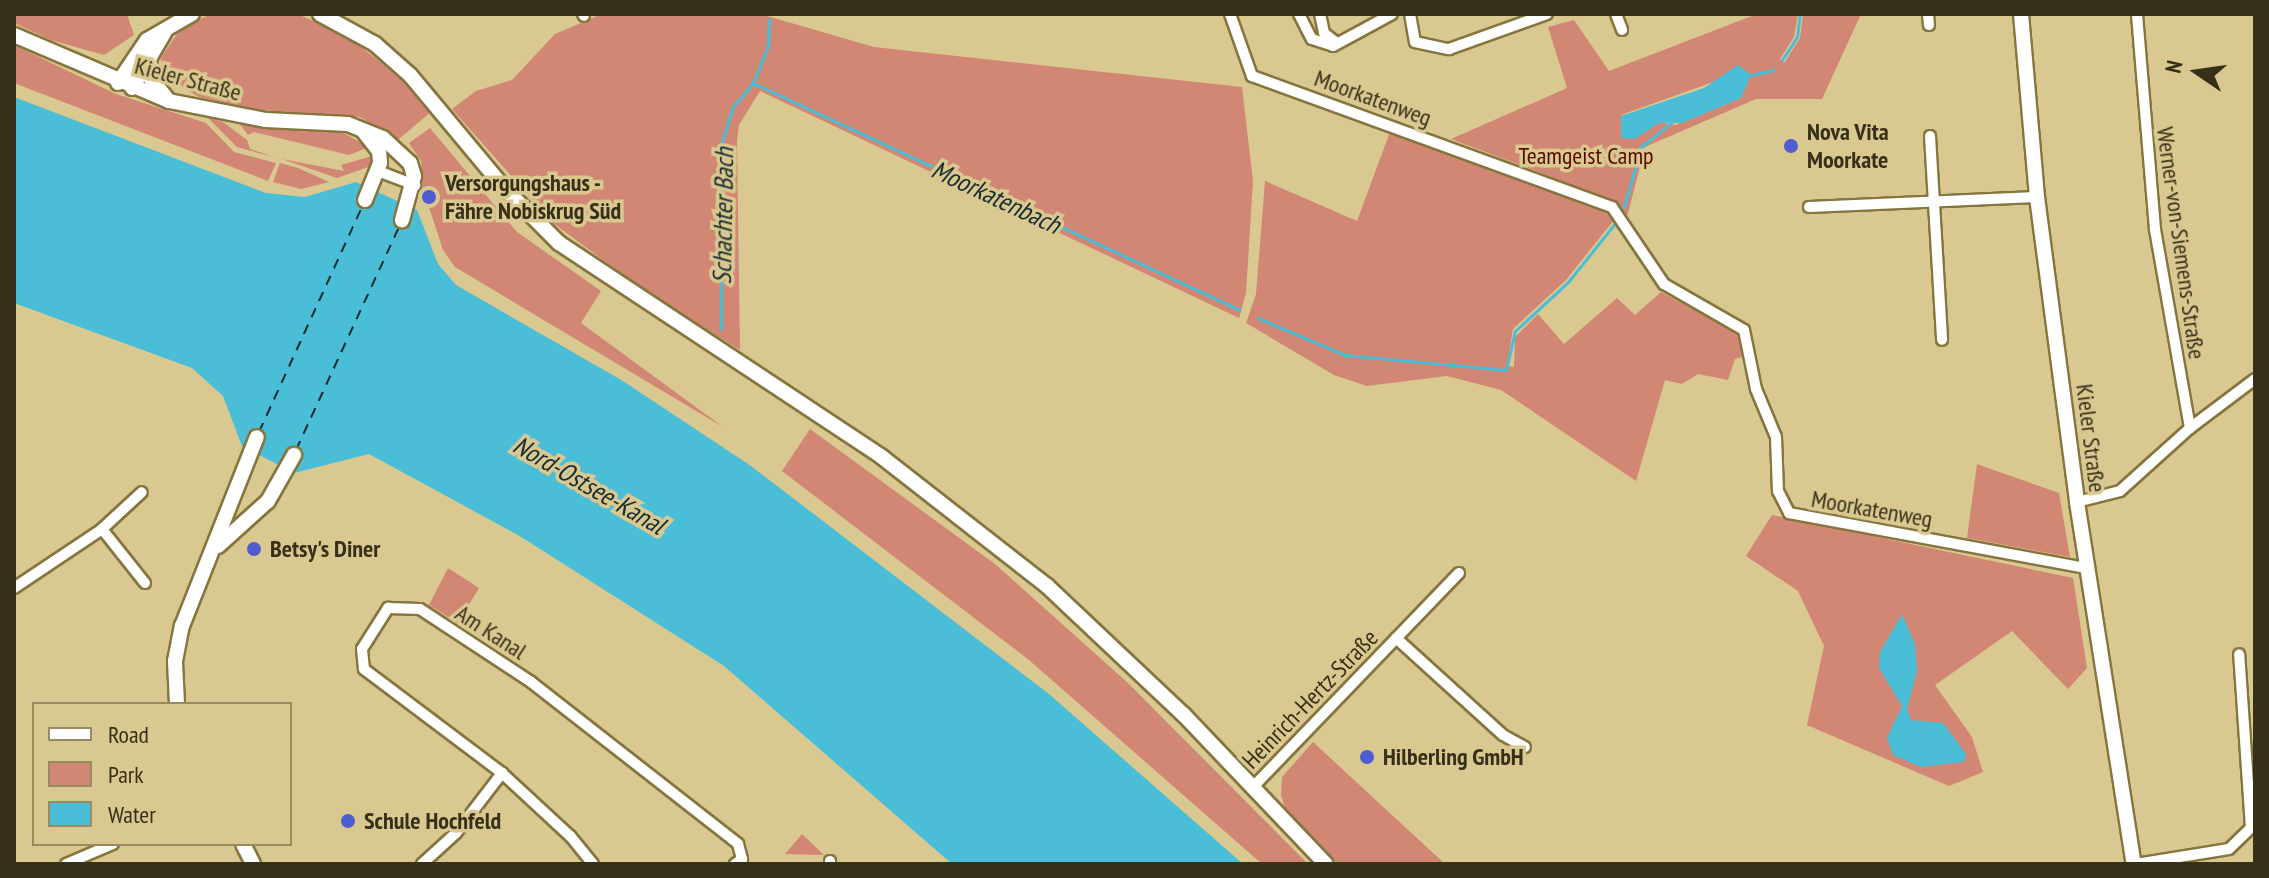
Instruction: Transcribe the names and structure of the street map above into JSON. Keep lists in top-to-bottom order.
{
  "streets": {
    "main road": ["Kieler Straße"],
    "street": [
      "Moorkatenweg",
      "Werner-von-Siemens-Straße",
      "Am Kanal",
      "Heinrich-Hertz-Straße"
    ]
  },
  "crossings": [
    ["Kieler Straße", "Moorkatenweg"]
  ],
  "water": ["Moorkatenbach", "Schachter Bach", "Nord-Ostsee-Kanal"],
  "parks": ["Teamgeist Camp"],
  "places": [
    "Nova Vita Moorkate",
    "Versorgungshaus - Fähre Nobiskrug Süd",
    "Betsy's Diner",
    "Hilberling GmbH",
    "Schule Hochfeld"
  ],
  "legend": ["Road", "Park", "Water"],
  "north": "left"
}
